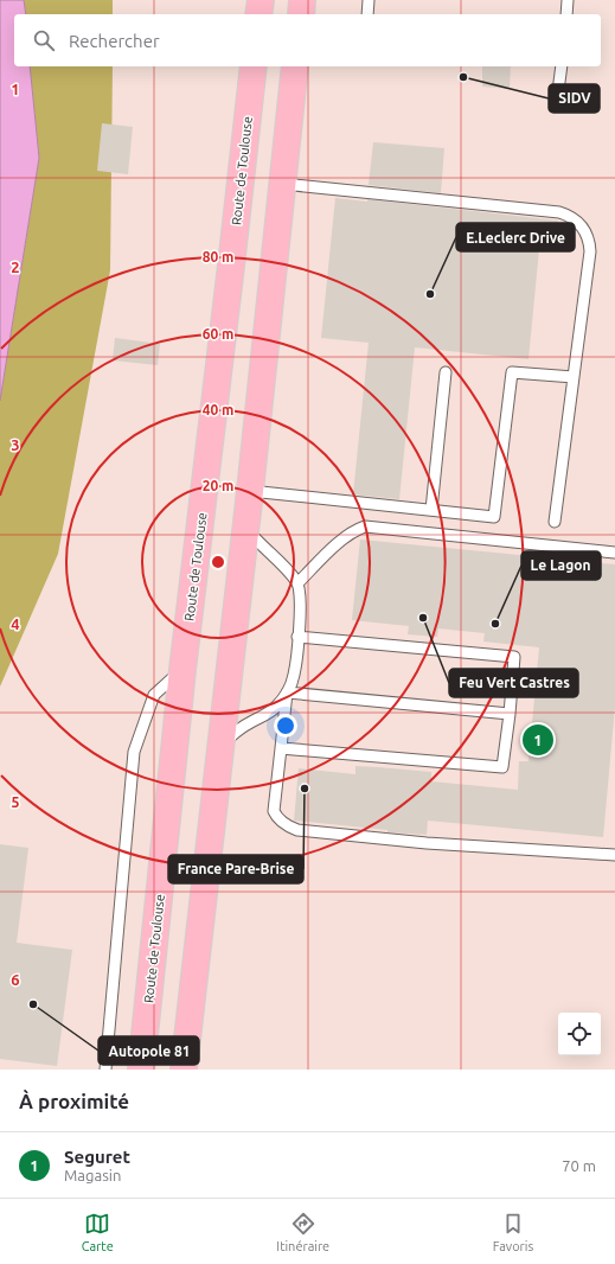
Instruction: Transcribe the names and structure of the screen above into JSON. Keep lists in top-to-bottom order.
{
  "streets": {
    "main road": ["Route de Toulouse"]
  },
  "places": [
    "SIDV",
    "E.Leclerc Drive",
    "Feu Vert Castres",
    "Le Lagon",
    "France Pare-Brise",
    "Autopole 81"
  ],
  "page": {
    "search": "Rechercher",
    "pins": "1",
    "heading": "À proximité",
    "list": [
      {
        "mark": "1",
        "name": "Seguret",
        "note": "Magasin",
        "value": "70 m"
      }
    ],
    "nav": ["Carte", "Itinéraire", "Favoris"]
  },
  "grid": {
    "rows": [
      "1",
      "2",
      "3",
      "4",
      "5",
      "6"
    ]
  },
  "rings": [
    "80 m",
    "60 m",
    "40 m",
    "20 m"
  ]
}
